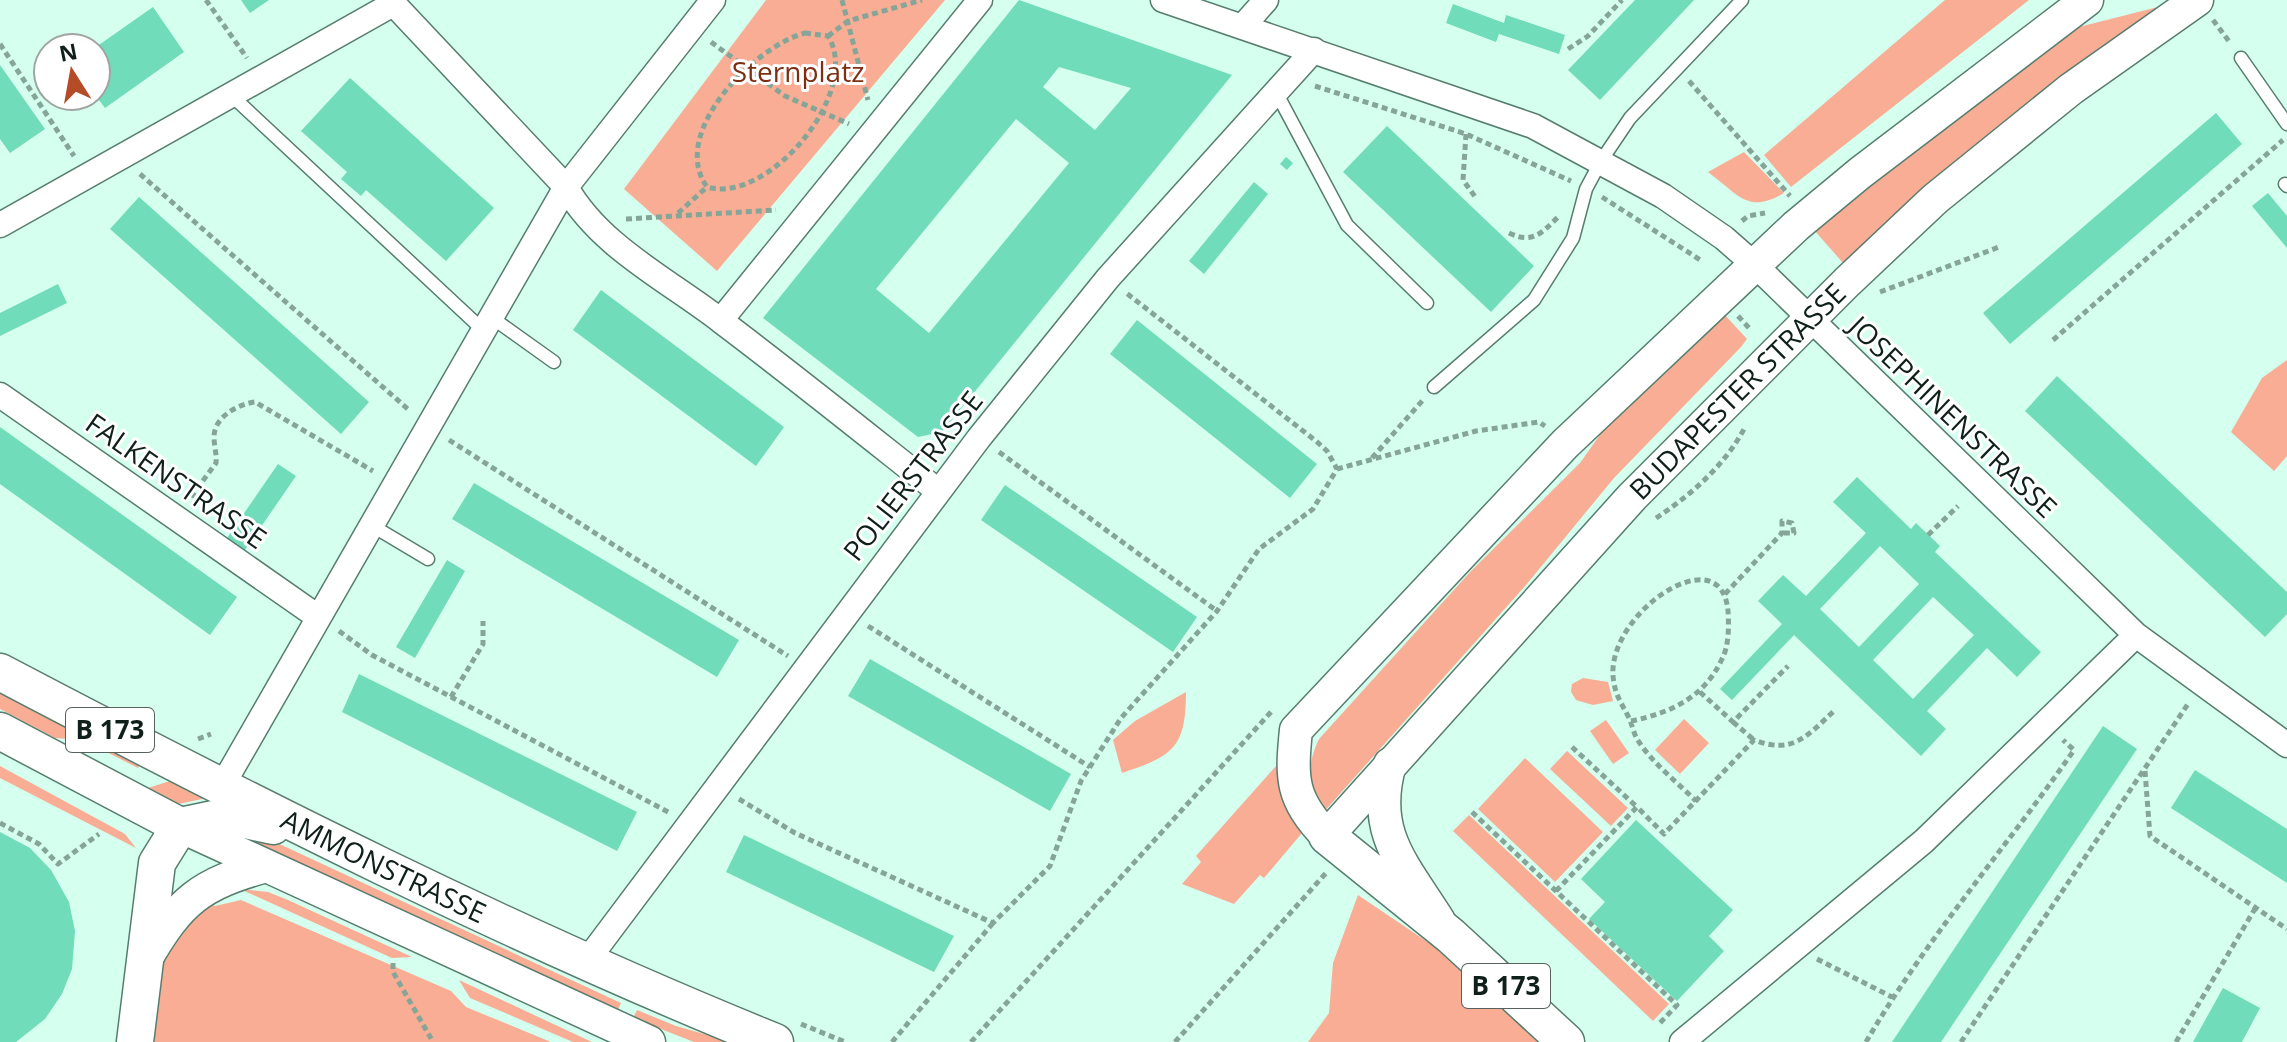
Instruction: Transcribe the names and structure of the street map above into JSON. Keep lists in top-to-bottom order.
{
  "streets": {
    "main road": ["BUDAPESTER STRASSE", "B 173", "AMMONSTRASSE"],
    "street": ["JOSEPHINENSTRASSE", "POLIERSTRASSE", "FALKENSTRASSE"]
  },
  "crossings": [
    ["BUDAPESTER STRASSE", "JOSEPHINENSTRASSE"],
    ["BUDAPESTER STRASSE", "B 173"],
    ["JOSEPHINENSTRASSE", "POLIERSTRASSE"],
    ["POLIERSTRASSE", "AMMONSTRASSE"]
  ],
  "parks": ["Sternplatz"],
  "north": "top"
}
